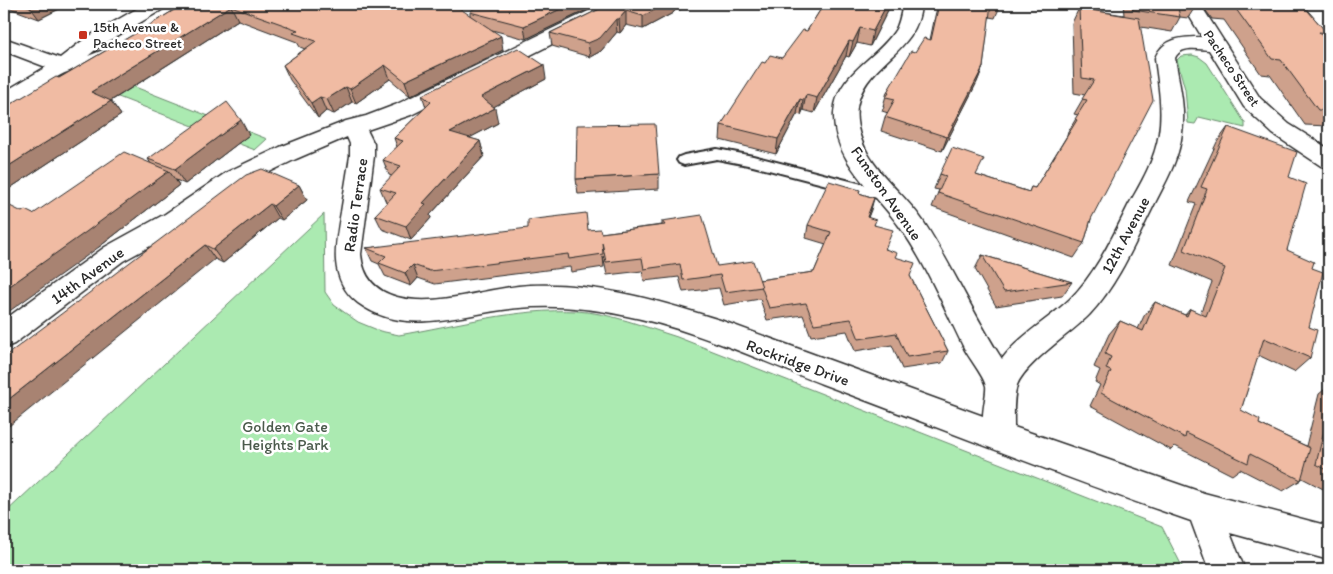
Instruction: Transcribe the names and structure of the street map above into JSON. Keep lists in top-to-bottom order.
{
  "streets": {
    "street": [
      "Pacheco Street",
      "Funston Avenue",
      "Radio Terrace",
      "12th Avenue",
      "14th Avenue",
      "Rockridge Drive"
    ]
  },
  "crossings": [
    ["Pacheco Street", "12th Avenue"],
    ["Funston Avenue", "12th Avenue"],
    ["Radio Terrace", "14th Avenue"],
    ["Radio Terrace", "Rockridge Drive"],
    ["12th Avenue", "Rockridge Drive"]
  ],
  "parks": ["Golden Gate Heights Park"],
  "places": {
    "transit": ["15th Avenue & Pacheco Street"]
  }
}
